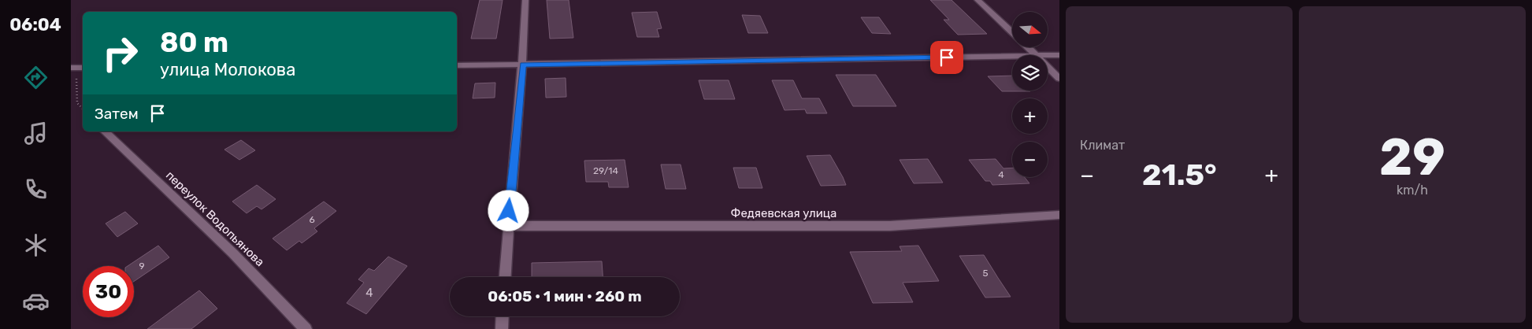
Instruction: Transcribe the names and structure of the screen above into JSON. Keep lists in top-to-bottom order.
{
  "streets": {
    "street": ["Федяевская улица", "переулок Водопьянова"]
  },
  "house_numbers": [
    "29/14",
    "4",
    "6",
    "9",
    "5",
    "4"
  ],
  "north": "right",
  "page": {
    "tabs": "06:04",
    "tile": [
      "Климат",
      ["29", "km/h"]
    ],
    "map_buttons": ["+", "−"],
    "turn": ["80 m", "улица Молокова"],
    "then": "Затем",
    "heat": ["−", "21.5°", "+"],
    "limit": "30",
    "trip": "06:05 · 1 мин · 260 m"
  }
}
